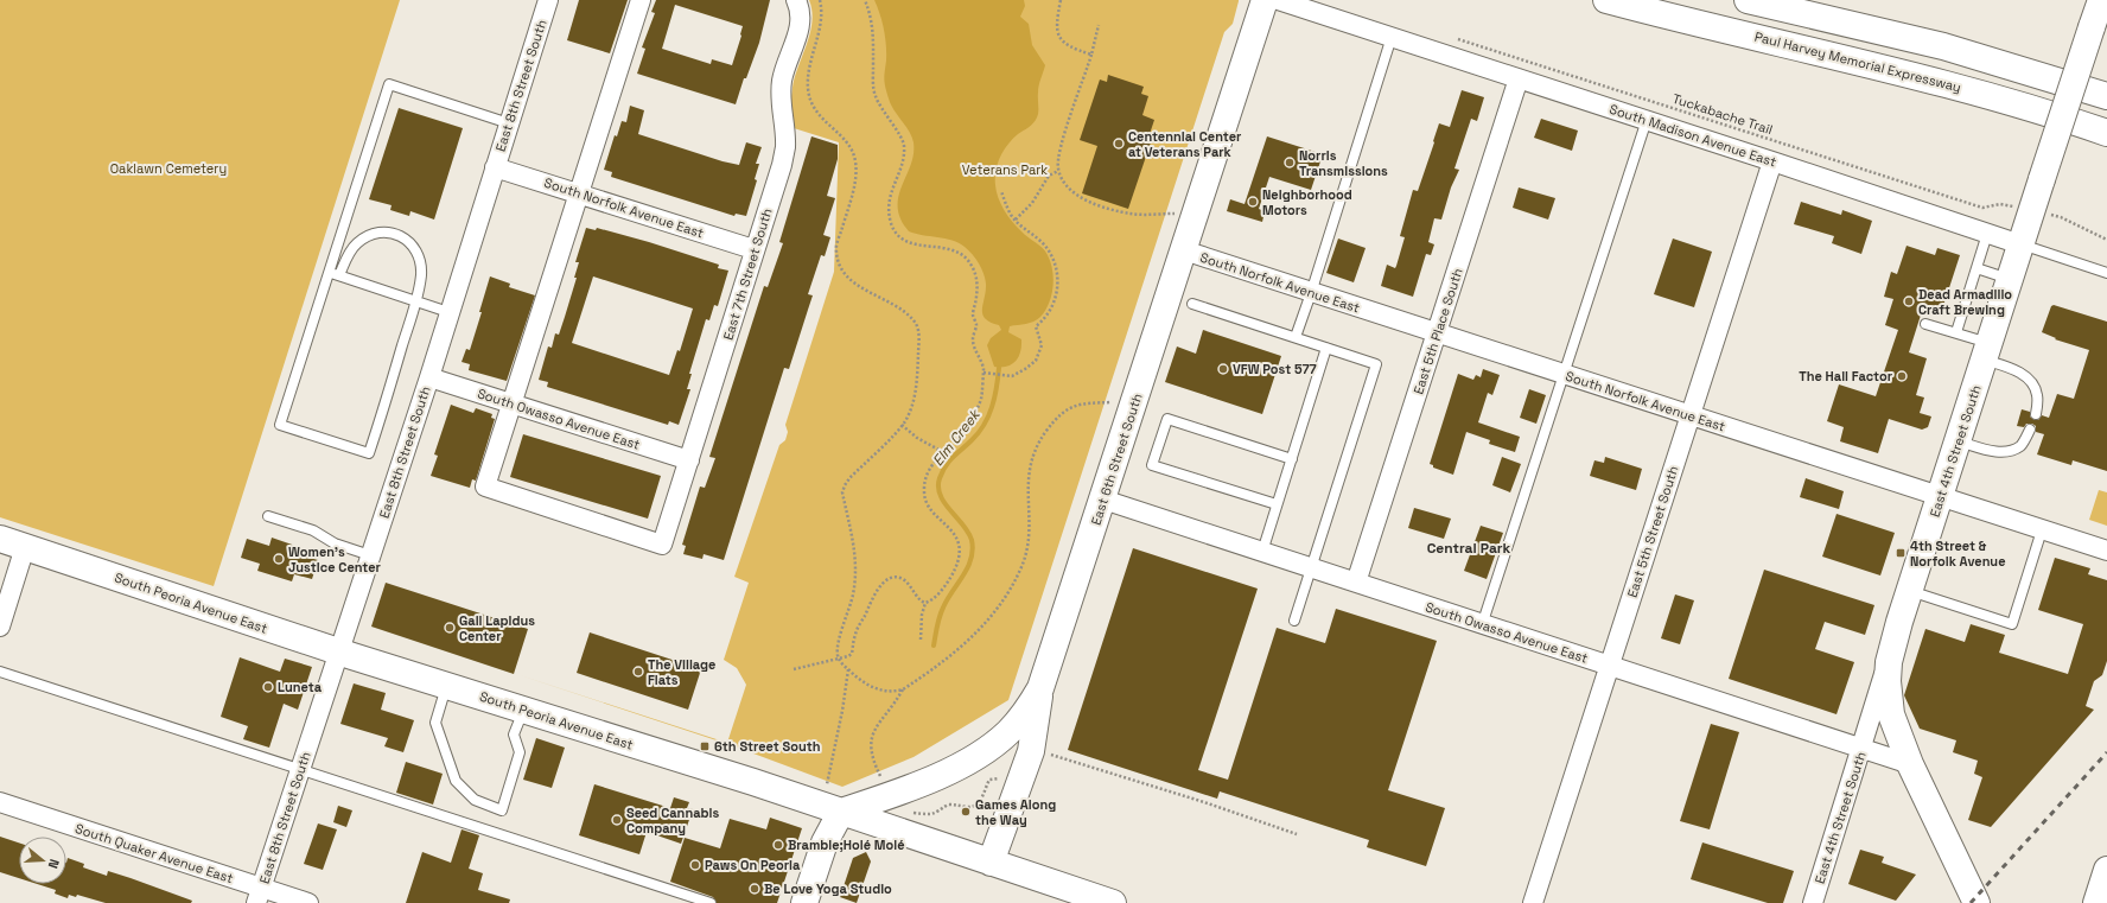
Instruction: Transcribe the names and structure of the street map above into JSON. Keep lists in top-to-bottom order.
{
  "streets": {
    "main road": [
      "Paul Harvey Memorial Expressway",
      "East 4th Street South",
      "East 6th Street South",
      "South Peoria Avenue East"
    ],
    "street": [
      "East 8th Street South",
      "South Madison Avenue East",
      "South Norfolk Avenue East",
      "East 7th Street South",
      "East 5th Place South",
      "South Owasso Avenue East",
      "East 5th Street South",
      "South Quaker Avenue East"
    ],
    "path": ["Tuckabache Trail"]
  },
  "crossings": [
    ["East 8th Street South", "South Norfolk Avenue East"],
    ["East 8th Street South", "South Owasso Avenue East"],
    ["East 8th Street South", "South Peoria Avenue East"],
    ["East 8th Street South", "South Quaker Avenue East"],
    ["Tuckabache Trail", "East 4th Street South"],
    ["South Madison Avenue East", "East 5th Place South"],
    ["South Madison Avenue East", "East 4th Street South"],
    ["South Madison Avenue East", "East 5th Street South"],
    ["South Norfolk Avenue East", "East 7th Street South"],
    ["South Norfolk Avenue East", "East 5th Place South"],
    ["South Norfolk Avenue East", "East 4th Street South"],
    ["South Norfolk Avenue East", "East 6th Street South"],
    ["South Norfolk Avenue East", "East 5th Street South"],
    ["East 7th Street South", "South Owasso Avenue East"],
    ["East 5th Place South", "South Owasso Avenue East"],
    ["South Owasso Avenue East", "East 4th Street South"],
    ["South Owasso Avenue East", "East 6th Street South"],
    ["South Owasso Avenue East", "East 5th Street South"],
    ["East 6th Street South", "South Peoria Avenue East"]
  ],
  "districts": ["Central Park"],
  "water": ["Elm Creek"],
  "parks": ["Oaklawn Cemetery", "Veterans Park"],
  "places": {
    "other": [
      "Centennial Center at Veterans Park",
      "Norris Transmissions",
      "Neighborhood Motors",
      "Dead Armadillo Craft Brewing",
      "VFW Post 577",
      "The Hail Factor",
      "Women's Justice Center",
      "Gail Lapidus Center",
      "The Village Flats",
      "Luneta",
      "Games Along the Way",
      "Seed Cannabis Company",
      "Bramble;Holé Molé",
      "Paws On Peoria",
      "Be Love Yoga Studio"
    ],
    "transit": ["4th Street & Norfolk Avenue", "6th Street South"]
  },
  "north": "right"
}
